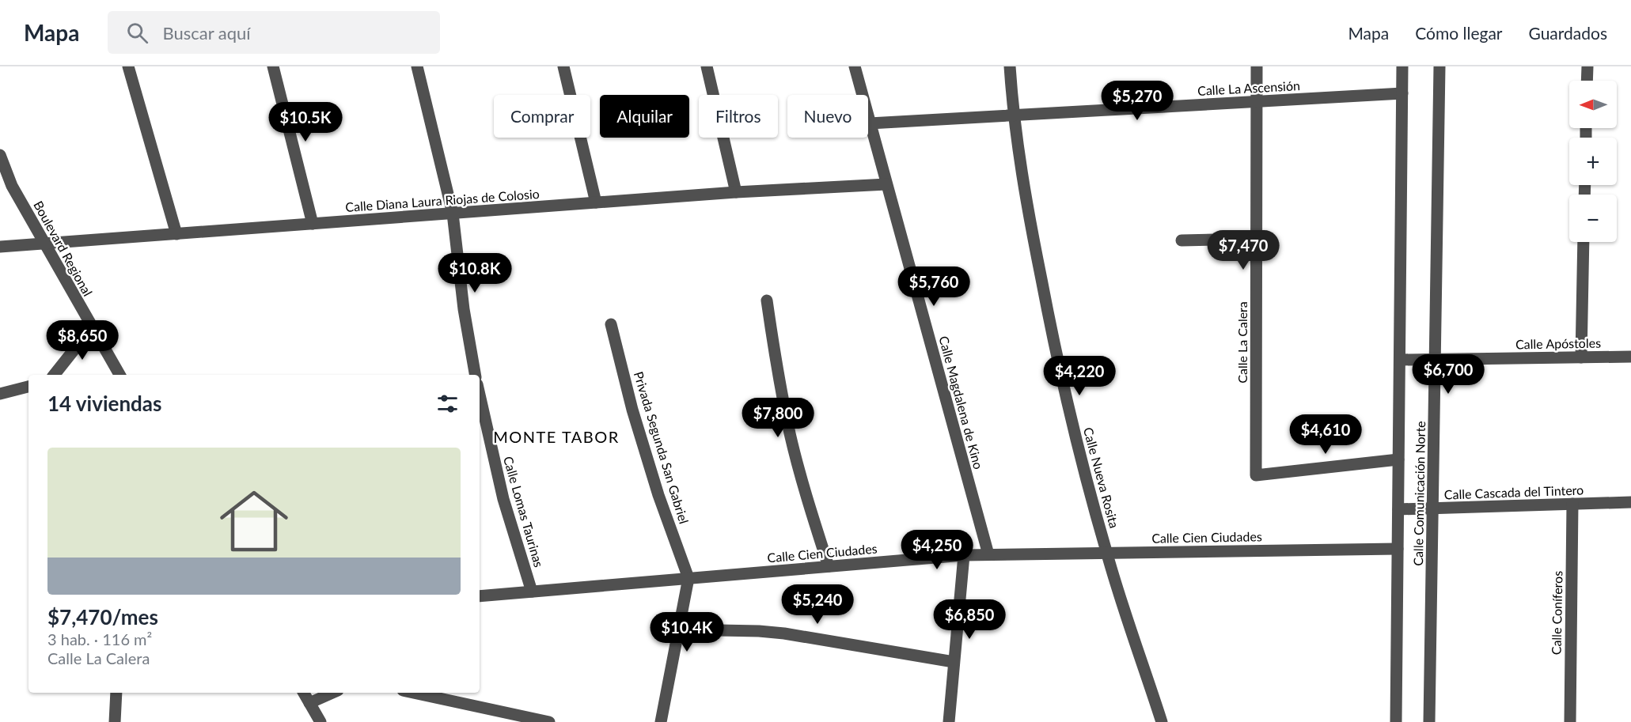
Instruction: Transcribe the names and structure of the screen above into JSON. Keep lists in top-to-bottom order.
{
  "streets": {
    "street": [
      "Calle La Ascensión",
      "Calle Diana Laura Riojas de Colosio",
      "Boulevard Regional",
      "Calle La Calera",
      "Calle Apóstoles",
      "Calle Magdalena de Kino",
      "Privada Segunda San Gabriel",
      "Calle Nueva Rosita",
      "Calle Cascada del Tintero",
      "Calle Comunicación Norte",
      "Calle Lomas Taurinas",
      "Calle Cien Ciudades",
      "Calle Coníferos"
    ]
  },
  "crossings": [
    ["Calle La Ascensión", "Calle La Calera"],
    ["Calle La Ascensión", "Calle Magdalena de Kino"],
    ["Calle La Ascensión", "Calle Nueva Rosita"],
    ["Calle La Ascensión", "Calle Comunicación Norte"],
    ["Calle Diana Laura Riojas de Colosio", "Boulevard Regional"],
    ["Calle Diana Laura Riojas de Colosio", "Calle Magdalena de Kino"],
    ["Calle La Calera", "Calle Comunicación Norte"],
    ["Calle Apóstoles", "Calle Comunicación Norte"],
    ["Calle Magdalena de Kino", "Calle Cien Ciudades"],
    ["Privada Segunda San Gabriel", "Calle Cien Ciudades"],
    ["Calle Nueva Rosita", "Calle Cien Ciudades"],
    ["Calle Cascada del Tintero", "Calle Comunicación Norte"],
    ["Calle Cascada del Tintero", "Calle Coníferos"],
    ["Calle Comunicación Norte", "Calle Cien Ciudades"],
    ["Calle Lomas Taurinas", "Calle Cien Ciudades"]
  ],
  "districts": ["MONTE TABOR"],
  "north": "left",
  "page": {
    "header": "Mapa",
    "search": "Buscar aquí",
    "nav": ["Mapa", "Cómo llegar", "Guardados"],
    "map_buttons": ["+", "−"],
    "price": [
      "$5,270",
      "$10.5K",
      "$7,470",
      "$10.8K",
      "$5,760",
      "$8,650",
      "$6,700",
      "$4,220",
      "$7,800",
      "$4,610",
      "$4,250",
      "$5,240",
      "$6,850",
      "$10.4K"
    ],
    "chip": [
      "Comprar",
      "Alquilar",
      "Filtros",
      "Nuevo"
    ],
    "heading": "14 viviendas",
    "list": [
      {
        "name": "$7,470/mes",
        "note": "3 hab. · 116 m² · Calle La Calera"
      }
    ]
  }
}
